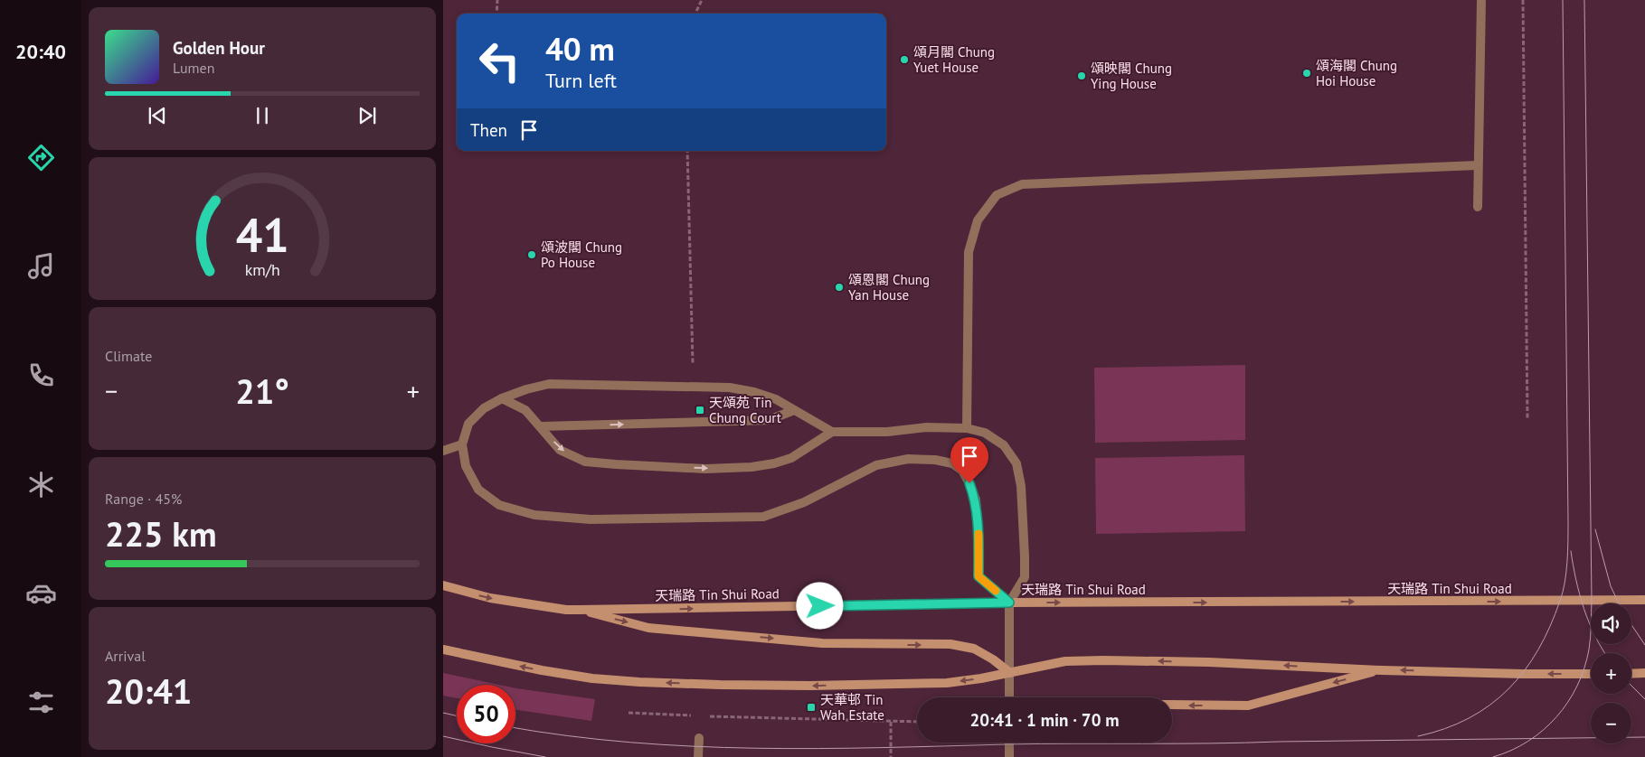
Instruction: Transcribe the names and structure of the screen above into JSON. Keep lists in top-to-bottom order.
{
  "streets": {
    "main road": ["天瑞路 Tin Shui Road"]
  },
  "places": {
    "other": [
      "頌月閣 Chung Yuet House",
      "頌海閣 Chung Hoi House",
      "頌映閣 Chung Ying House",
      "頌波閣 Chung Po House",
      "頌恩閣 Chung Yan House"
    ],
    "transit": ["天頌苑 Tin Chung Court", "天華邨 Tin Wah Estate"]
  },
  "page": {
    "tabs": "20:40",
    "turn": ["40 m", "Turn left"],
    "song": ["Golden Hour", "Lumen"],
    "then": "Then",
    "tile": [
      "Climate",
      ["Range · 45%", "225 km"],
      ["Arrival", "20:41"]
    ],
    "heat": ["−", "21°", "+"],
    "map_buttons": ["+", "−"],
    "limit": "50",
    "trip": "20:41 · 1 min · 70 m",
    "gauge": ["41", "km/h"]
  }
}
